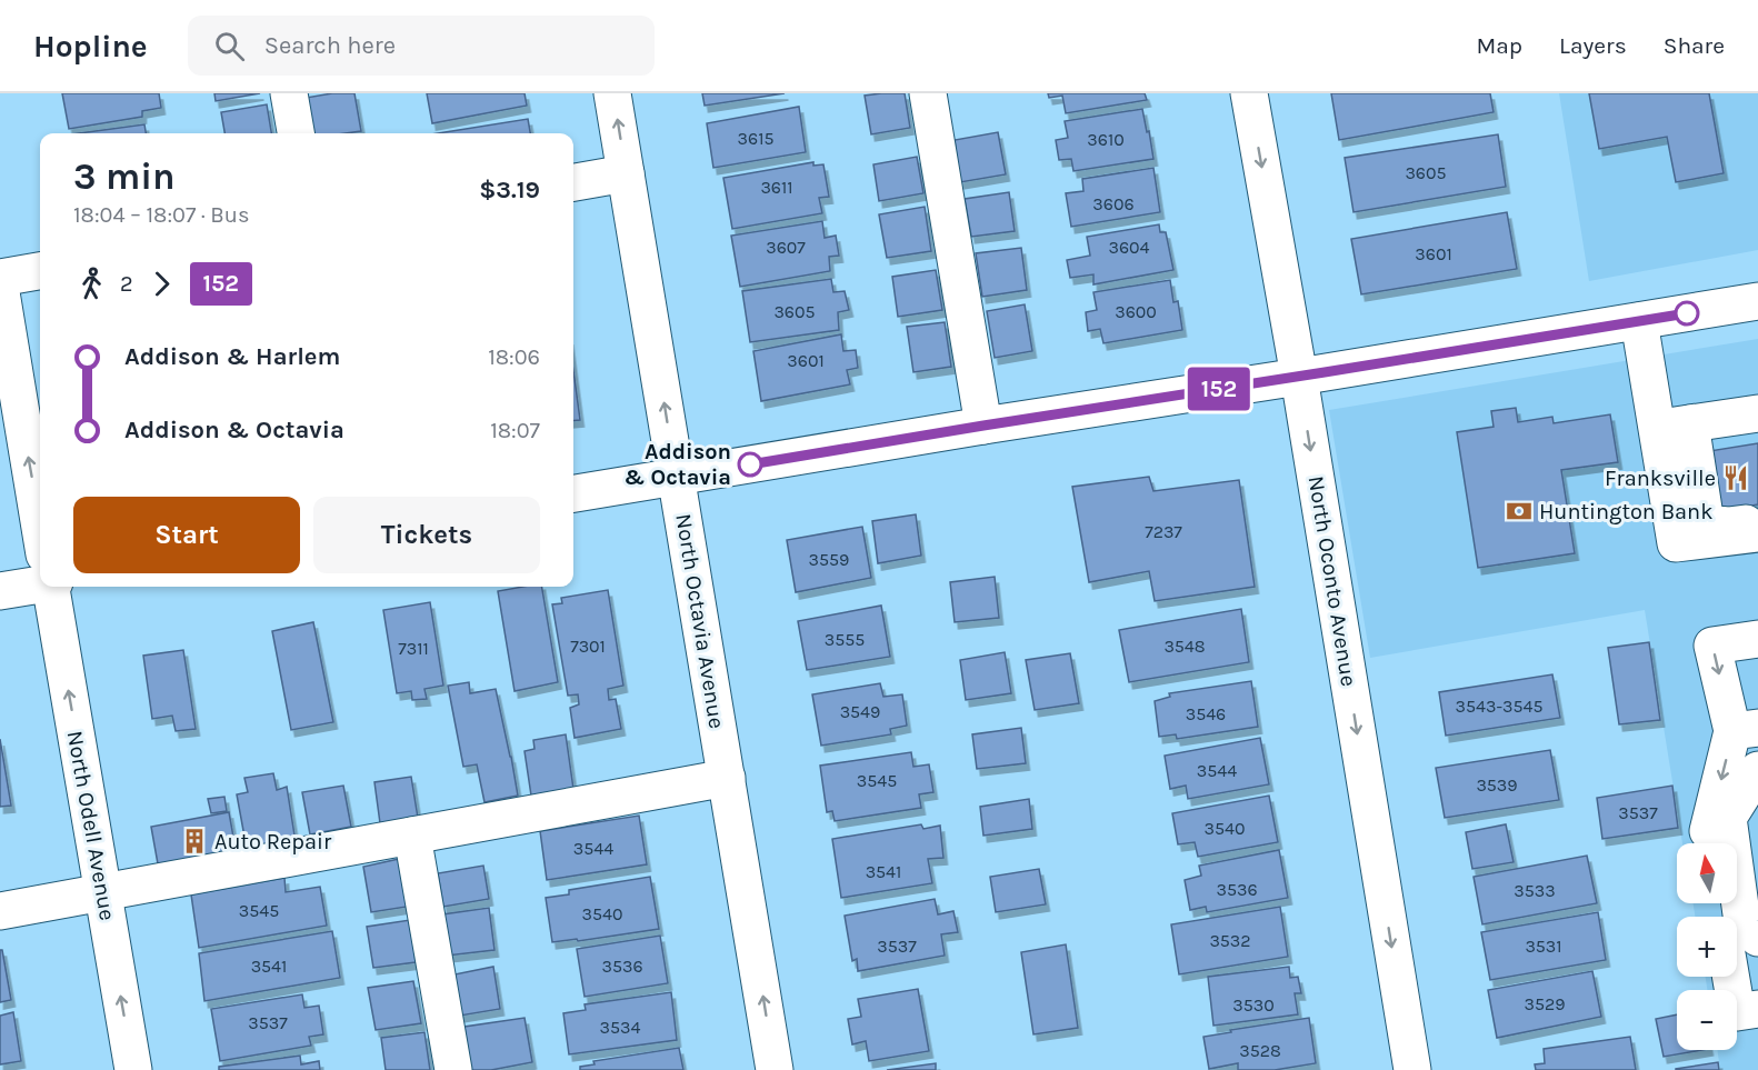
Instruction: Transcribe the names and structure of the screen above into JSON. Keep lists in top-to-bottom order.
{
  "streets": {
    "street": ["North Oconto Avenue", "North Octavia Avenue", "North Odell Avenue"]
  },
  "one_way": ["North Oconto Avenue"],
  "places": {
    "other": ["Addison & Octavia"],
    "restaurant": ["Franksville"],
    "bank": ["Huntington Bank"],
    "building": ["Auto Repair"]
  },
  "lines": ["bus line 152"],
  "house_numbers": [
    "3615",
    "3610",
    "3605",
    "3611",
    "3606",
    "3607",
    "3604",
    "3601",
    "3605",
    "3600",
    "3601",
    "7237",
    "3559",
    "3555",
    "7301",
    "3548",
    "7311",
    "3543-3545",
    "3549",
    "3546",
    "3544",
    "3545",
    "3539",
    "3537",
    "3540",
    "3544",
    "3541",
    "3536",
    "3533",
    "3545",
    "3540",
    "3532",
    "3537",
    "3531",
    "3541",
    "3536",
    "3529",
    "3530",
    "3537",
    "3534",
    "3528"
  ],
  "north": "top",
  "page": {
    "header": "Hopline",
    "search": "Search here",
    "nav": ["Map", "Layers", "Share"],
    "on_map": "152",
    "heading": ["3 min", "18:04 – 18:07 · Bus", "$3.19"],
    "legs": ["2", "152"],
    "list": [
      {
        "name": "Addison & Harlem",
        "value": "18:06"
      },
      {
        "name": "Addison & Octavia",
        "value": "18:07"
      }
    ],
    "buttons": ["Start", "Tickets"],
    "map_buttons": ["+", "−"]
  }
}
